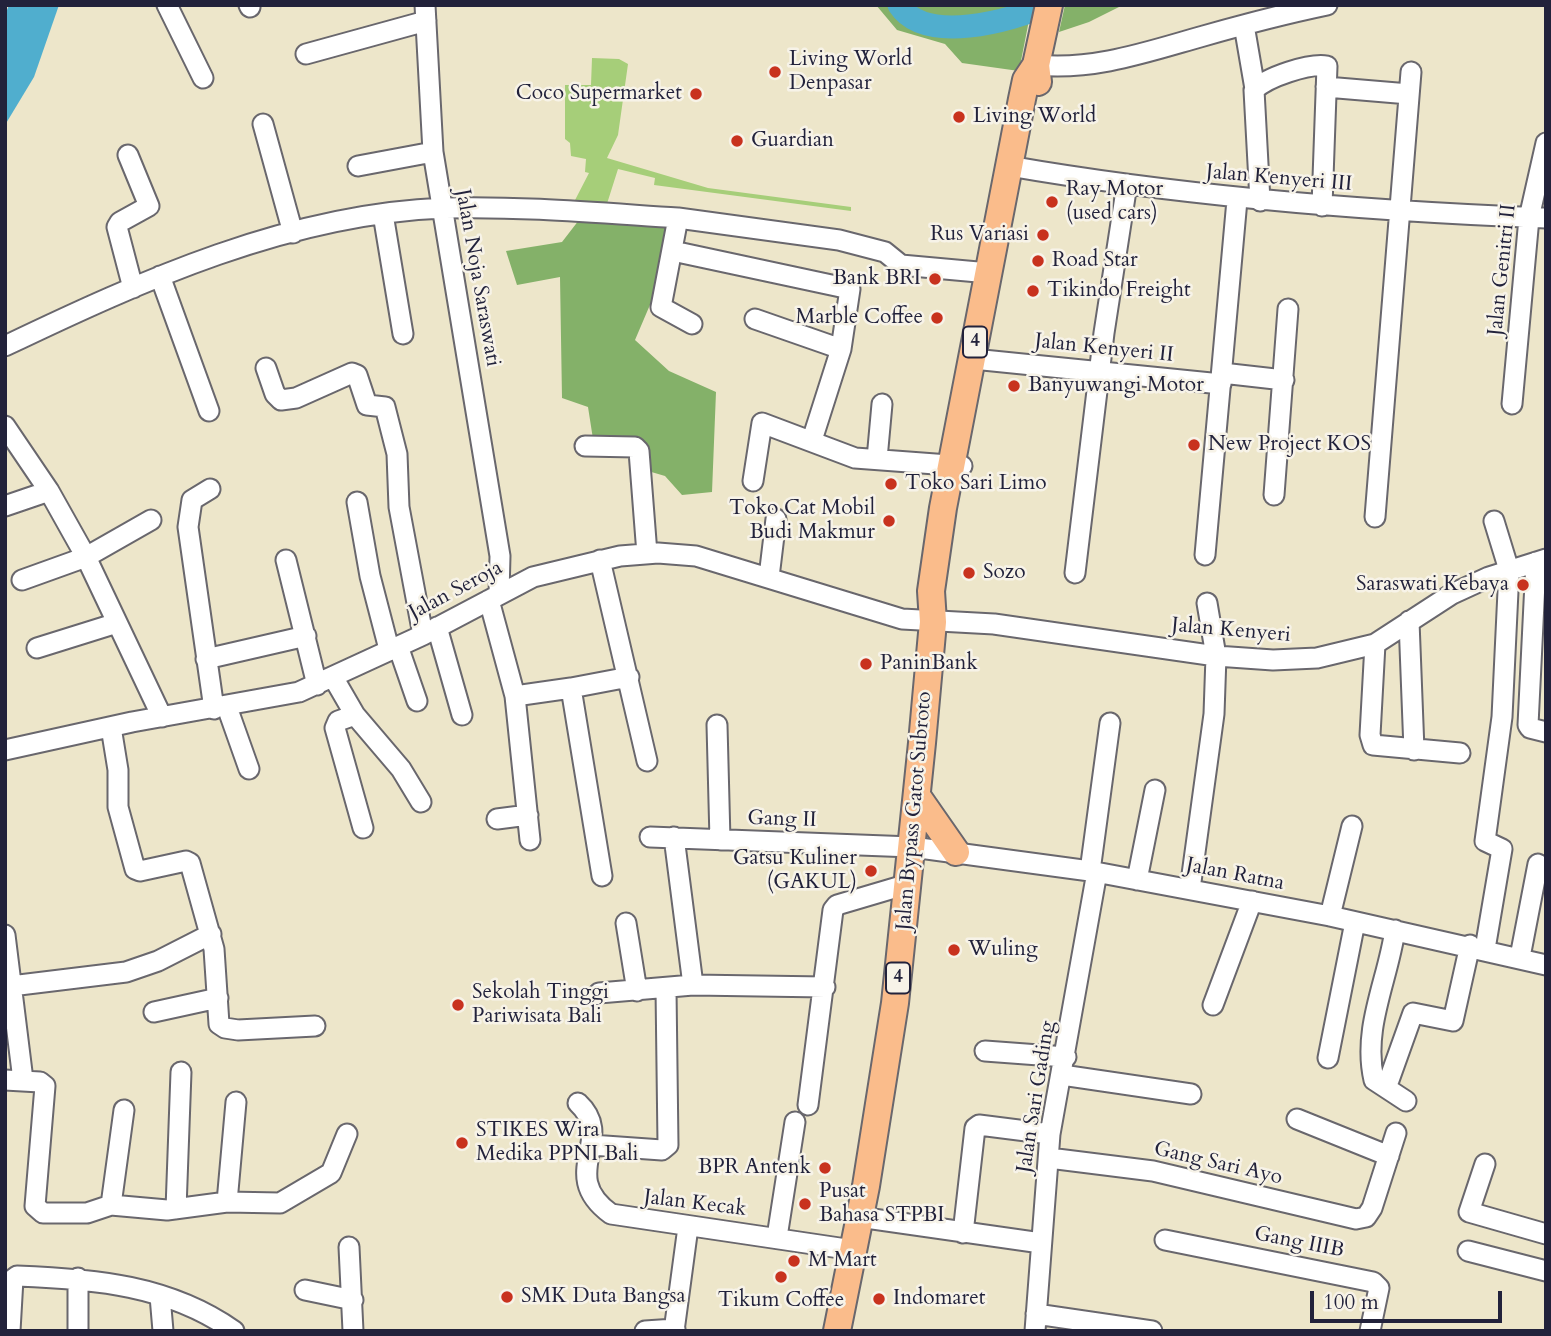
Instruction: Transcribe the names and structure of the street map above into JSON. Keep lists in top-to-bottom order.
{
  "streets": {
    "highway": ["4", "Jalan Bypass Gatot Subroto"],
    "street": [
      "Jalan Kenyeri III",
      "Jalan Genitri II",
      "Jalan Noja Saraswati",
      "Jalan Kenyeri II",
      "Jalan Seroja",
      "Jalan Kenyeri",
      "Gang II",
      "Jalan Ratna",
      "Jalan Sari Gading",
      "Gang Sari Ayo",
      "Jalan Kecak",
      "Gang IIIB"
    ]
  },
  "crossings": [
    ["Jalan Kenyeri III", "Jalan Genitri II"],
    ["Jalan Kenyeri III", "Jalan Bypass Gatot Subroto"],
    ["Jalan Noja Saraswati", "Jalan Seroja"],
    ["Jalan Kenyeri II", "Jalan Bypass Gatot Subroto"],
    ["Jalan Seroja", "Jalan Kenyeri"],
    ["Jalan Seroja", "Jalan Bypass Gatot Subroto"],
    ["Jalan Kenyeri", "Jalan Bypass Gatot Subroto"],
    ["Jalan Bypass Gatot Subroto", "Gang II"],
    ["Jalan Bypass Gatot Subroto", "Jalan Ratna"],
    ["Jalan Bypass Gatot Subroto", "Jalan Kecak"],
    ["Gang II", "Jalan Ratna"],
    ["Jalan Ratna", "Jalan Sari Gading"],
    ["Jalan Sari Gading", "Gang Sari Ayo"]
  ],
  "places": [
    "Living World Denpasar",
    "Coco Supermarket",
    "Living World",
    "Guardian",
    "Ray Motor (used cars)",
    "Rus Variasi",
    "Road Star",
    "Bank BRI",
    "Tikindo Freight",
    "Marble Coffee",
    "Banyuwangi Motor",
    "New Project KOS",
    "Toko Sari Limo",
    "Toko Cat Mobil Budi Makmur",
    "Sozo",
    "Saraswati Kebaya",
    "PaninBank",
    "Gatsu Kuliner (GAKUL)",
    "Wuling",
    "Sekolah Tinggi Pariwisata Bali",
    "STIKES Wira Medika PPNI Bali",
    "BPR Antenk",
    "Pusat Bahasa STPBI",
    "M Mart",
    "Tikum Coffee",
    "SMK Duta Bangsa",
    "Indomaret"
  ],
  "scale_bar": "100 m"
}
